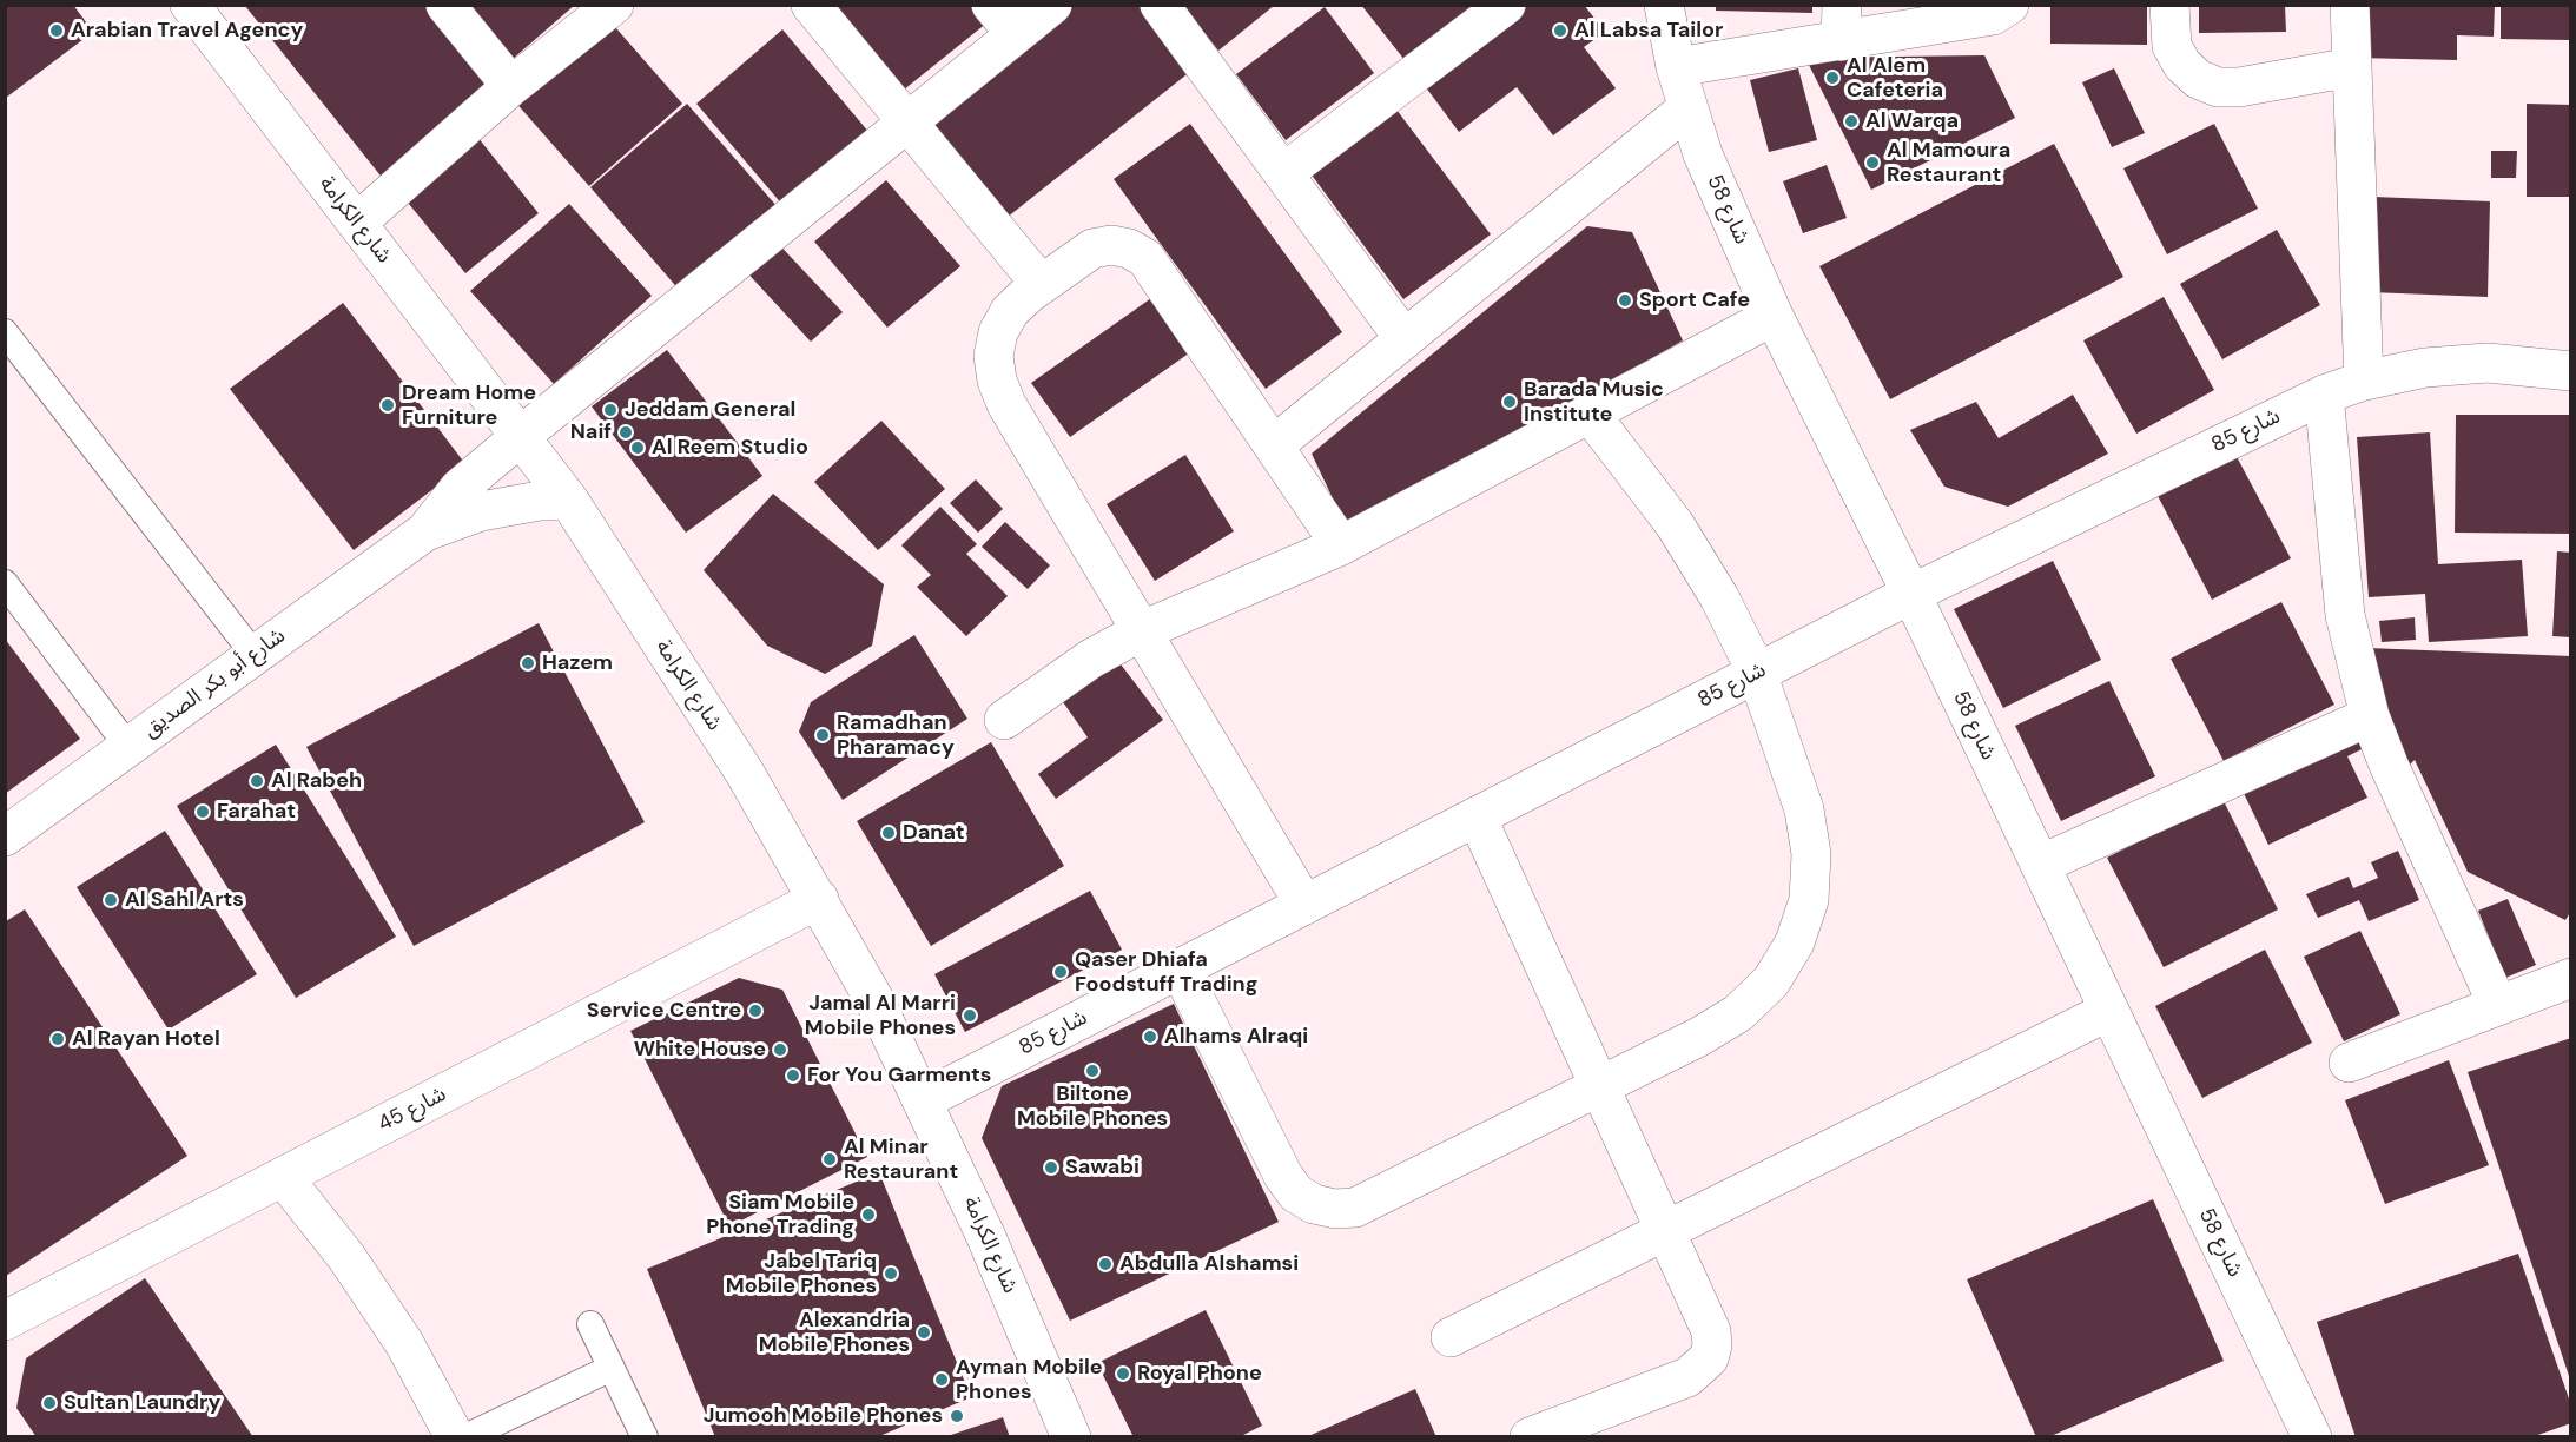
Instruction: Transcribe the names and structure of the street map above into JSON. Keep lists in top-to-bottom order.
{
  "streets": {
    "street": [
      "شارع 58",
      "شارع الكرامة",
      "شارع 85",
      "شارع أبو بكر الصديق",
      "شارع 45"
    ]
  },
  "crossings": [
    ["شارع 58", "شارع 85"],
    ["شارع الكرامة", "شارع 85"],
    ["شارع الكرامة", "شارع أبو بكر الصديق"],
    ["شارع الكرامة", "شارع 45"]
  ],
  "places": [
    "Arabian Travel Agency",
    "Al Labsa Tailor",
    "Al Alem Cafeteria",
    "Al Warqa",
    "Al Mamoura Restaurant",
    "Sport Cafe",
    "Barada Music Institute",
    "Dream Home Furniture",
    "Jeddam General",
    "Naif",
    "Al Reem Studio",
    "Hazem",
    "Ramadhan Pharamacy",
    "Al Rabeh",
    "Farahat",
    "Danat",
    "Al Sahl Arts",
    "Qaser Dhiafa Foodstuff Trading",
    "Service Centre",
    "Jamal Al Marri Mobile Phones",
    "Alhams Alraqi",
    "Al Rayan Hotel",
    "White House",
    "Biltone Mobile Phones",
    "For You Garments",
    "Al Minar Restaurant",
    "Sawabi",
    "Siam Mobile Phone Trading",
    "Abdulla Alshamsi",
    "Jabel Tariq Mobile Phones",
    "Alexandria Mobile Phones",
    "Royal Phone",
    "Ayman Mobile Phones",
    "Sultan Laundry",
    "Jumooh Mobile Phones"
  ]
}
